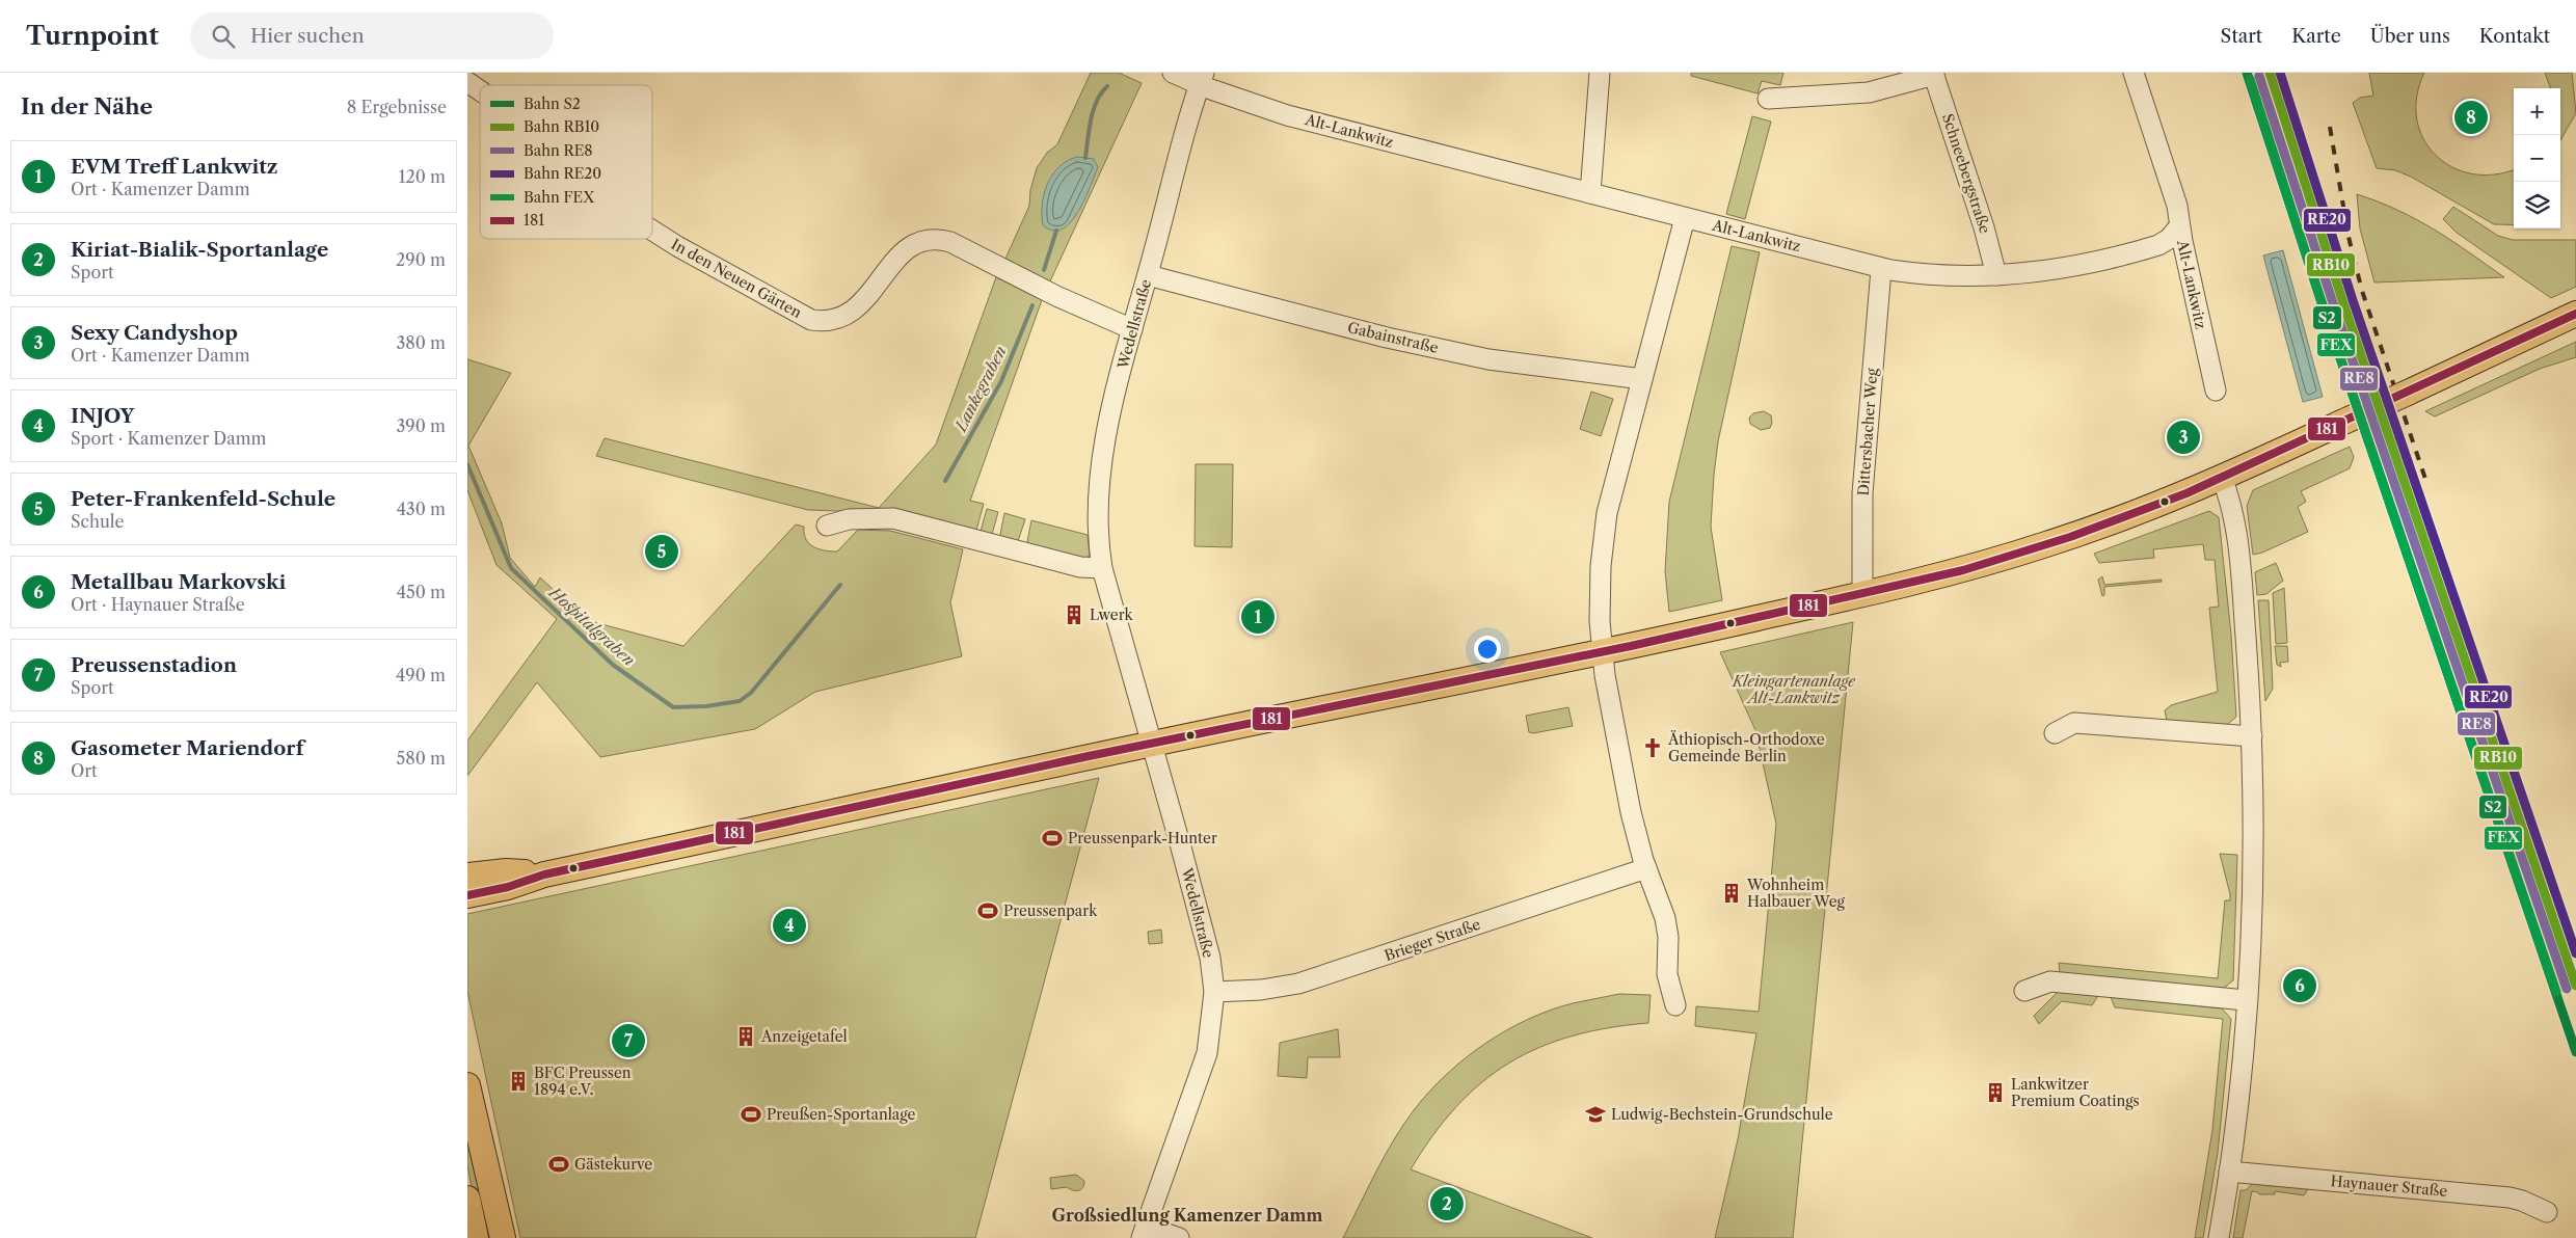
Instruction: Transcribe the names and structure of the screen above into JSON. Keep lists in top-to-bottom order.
{
  "streets": {
    "street": [
      "Alt-Lankwitz",
      "Schneebergstraße",
      "In den Neuen Gärten",
      "Wedellstraße",
      "Gabainstraße",
      "Dittersbacher Weg",
      "Brieger Straße",
      "Haynauer Straße"
    ]
  },
  "crossings": [
    ["Alt-Lankwitz", "Schneebergstraße"],
    ["Alt-Lankwitz", "Wedellstraße"],
    ["Alt-Lankwitz", "Dittersbacher Weg"],
    ["In den Neuen Gärten", "Wedellstraße"],
    ["Wedellstraße", "Gabainstraße"],
    ["Wedellstraße", "Brieger Straße"]
  ],
  "districts": ["Großsiedlung Kamenzer Damm"],
  "water": ["Lankegraben", "Hospitalgraben"],
  "parks": ["Kleingartenanlage Alt-Lankwitz"],
  "places": {
    "building": [
      "Lwerk",
      "Wohnheim Halbauer Weg",
      "Anzeigetafel",
      "BFC Preussen 1894 e.V.",
      "Lankwitzer Premium Coatings"
    ],
    "church": ["Äthiopisch-Orthodoxe Gemeinde Berlin"],
    "sports": [
      "Preussenpark-Hunter",
      "Preussenpark",
      "Preußen-Sportanlage",
      "Gästekurve"
    ],
    "school or university": ["Ludwig-Bechstein-Grundschule"]
  },
  "lines": [
    "rail line S2",
    "rail line RB10",
    "rail line RE20",
    "rail line RE8",
    "rail line FEX",
    "transit line 181"
  ],
  "legend": [
    "Bahn S2",
    "Bahn RB10",
    "Bahn RE8",
    "Bahn RE20",
    "Bahn FEX",
    "181"
  ],
  "page": {
    "header": "Turnpoint",
    "search": "Hier suchen",
    "nav": [
      "Start",
      "Karte",
      "Über uns",
      "Kontakt"
    ],
    "heading": ["In der Nähe", "8 Ergebnisse"],
    "map_buttons": ["+", "−"],
    "pins": [
      "8",
      "3",
      "5",
      "1",
      "4",
      "6",
      "7",
      "2"
    ],
    "list": [
      {
        "mark": "1",
        "name": "EVM Treff Lankwitz",
        "note": "Ort · Kamenzer Damm",
        "value": "120 m"
      },
      {
        "mark": "2",
        "name": "Kiriat-Bialik-Sportanlage",
        "note": "Sport",
        "value": "290 m"
      },
      {
        "mark": "3",
        "name": "Sexy Candyshop",
        "note": "Ort · Kamenzer Damm",
        "value": "380 m"
      },
      {
        "mark": "4",
        "name": "INJOY",
        "note": "Sport · Kamenzer Damm",
        "value": "390 m"
      },
      {
        "mark": "5",
        "name": "Peter-Frankenfeld-Schule",
        "note": "Schule",
        "value": "430 m"
      },
      {
        "mark": "6",
        "name": "Metallbau Markovski",
        "note": "Ort · Haynauer Straße",
        "value": "450 m"
      },
      {
        "mark": "7",
        "name": "Preussenstadion",
        "note": "Sport",
        "value": "490 m"
      },
      {
        "mark": "8",
        "name": "Gasometer Mariendorf",
        "note": "Ort",
        "value": "580 m"
      }
    ]
  }
}
